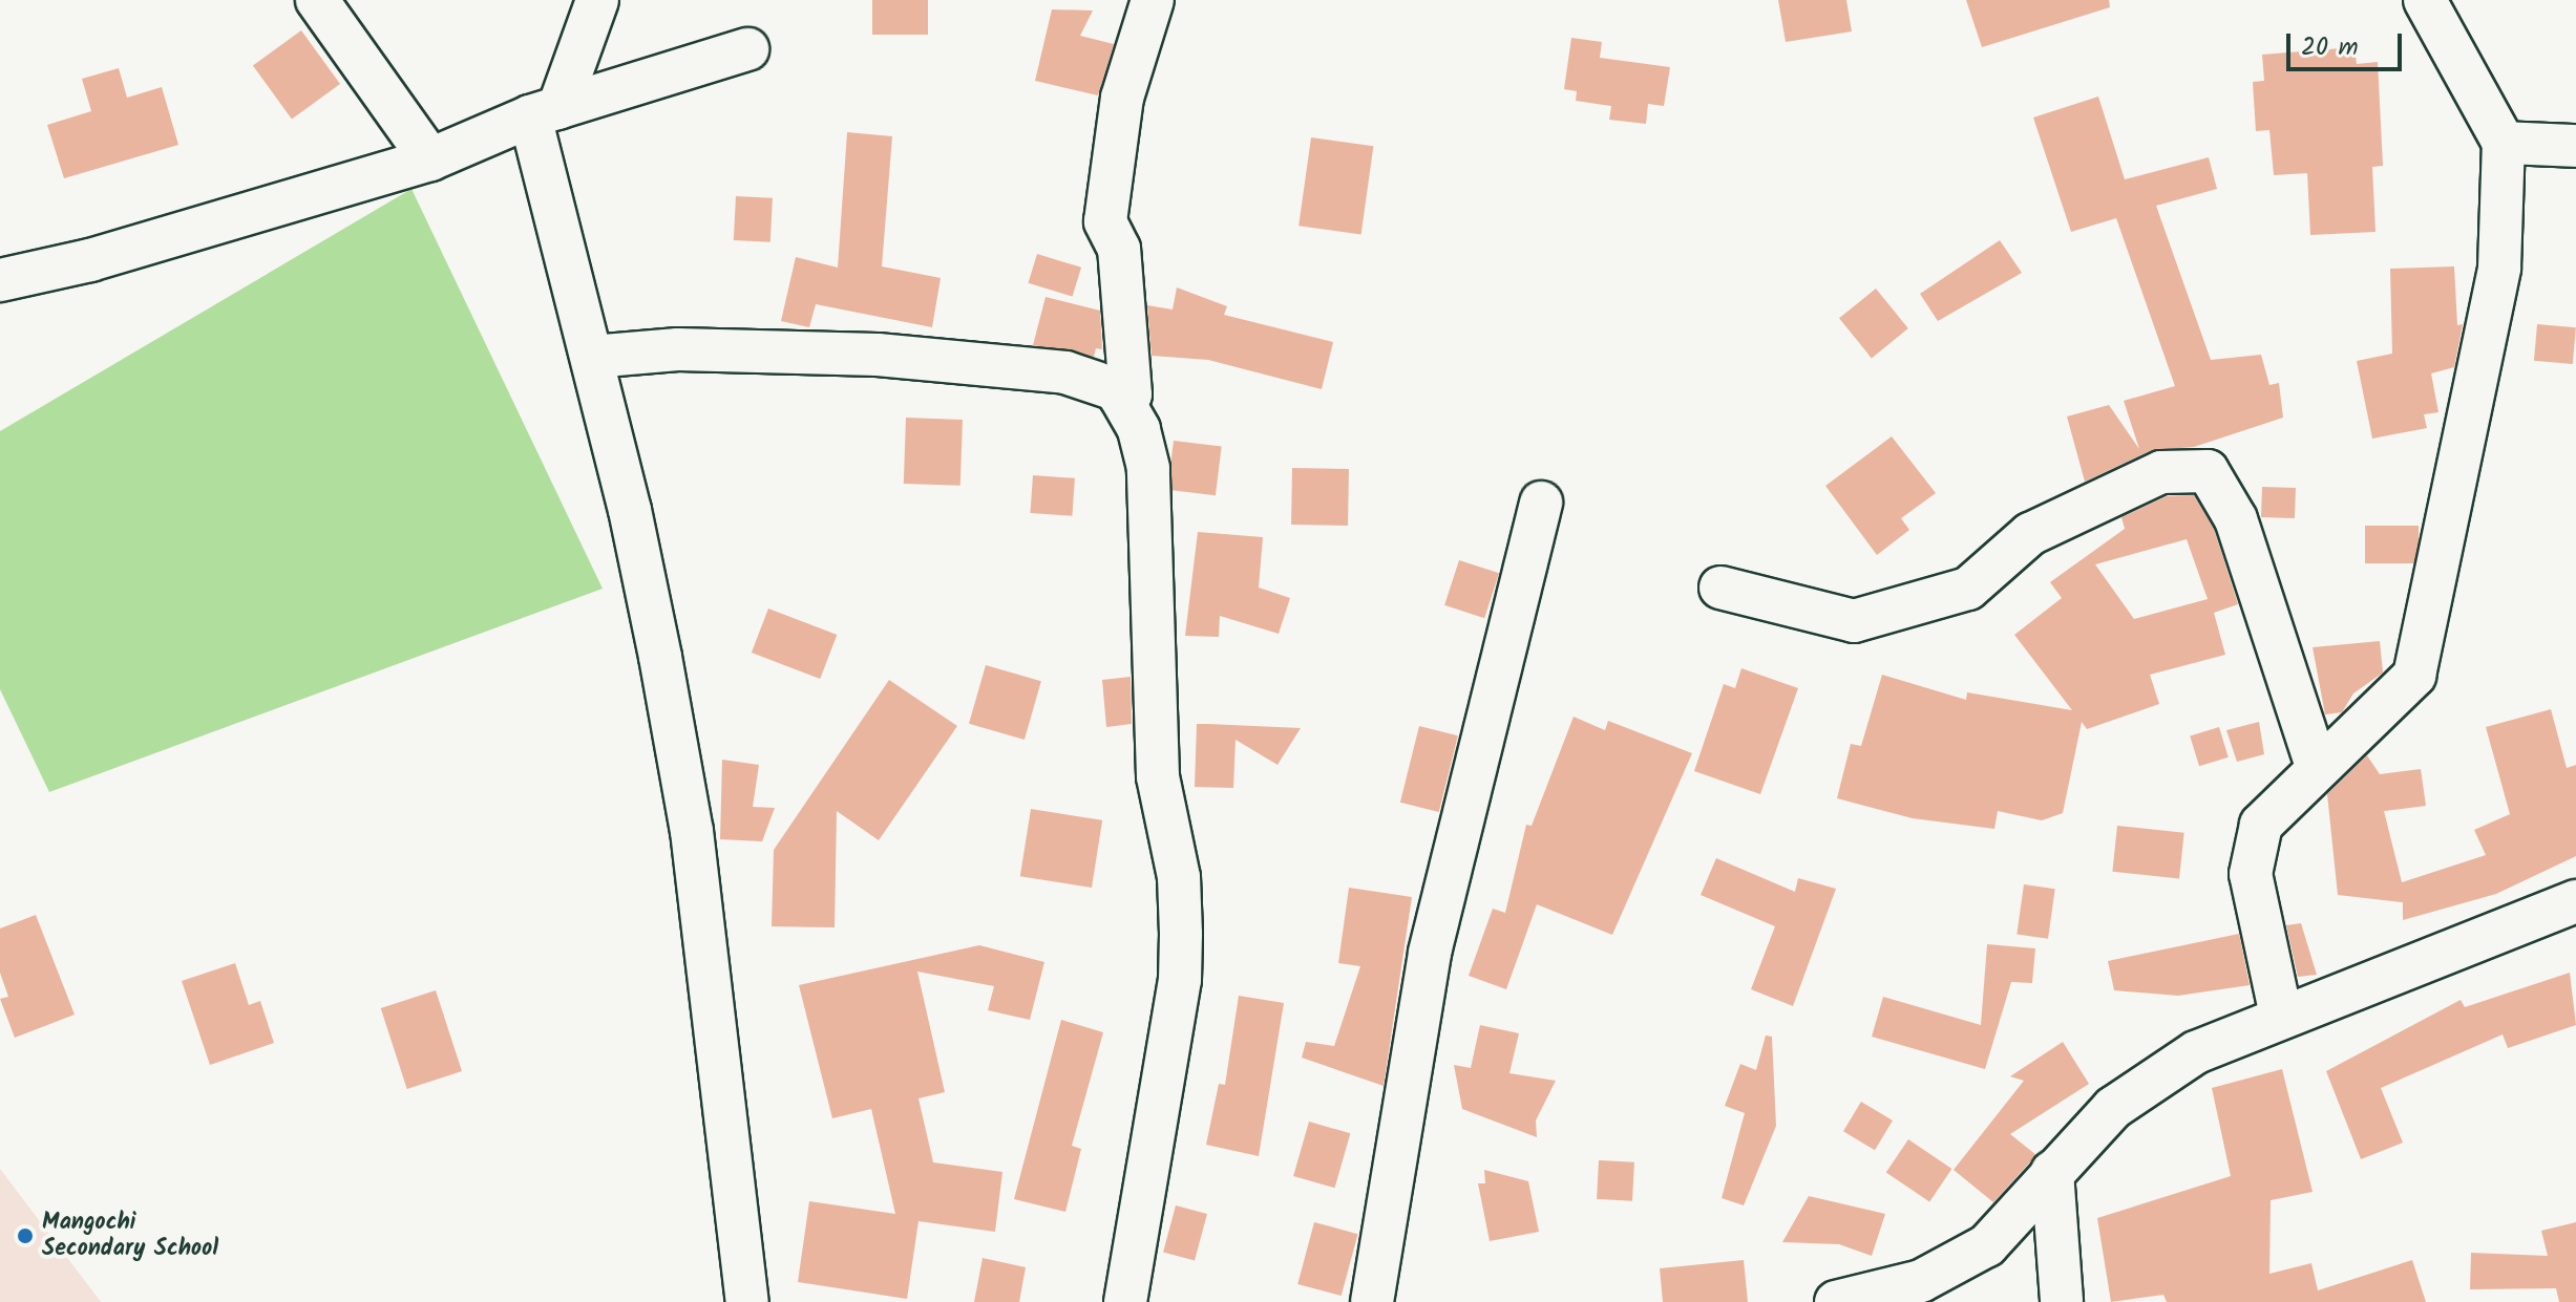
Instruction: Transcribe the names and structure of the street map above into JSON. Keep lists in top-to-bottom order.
{
  "places": ["Mangochi Secondary School"],
  "scale_bar": "20 m"
}
